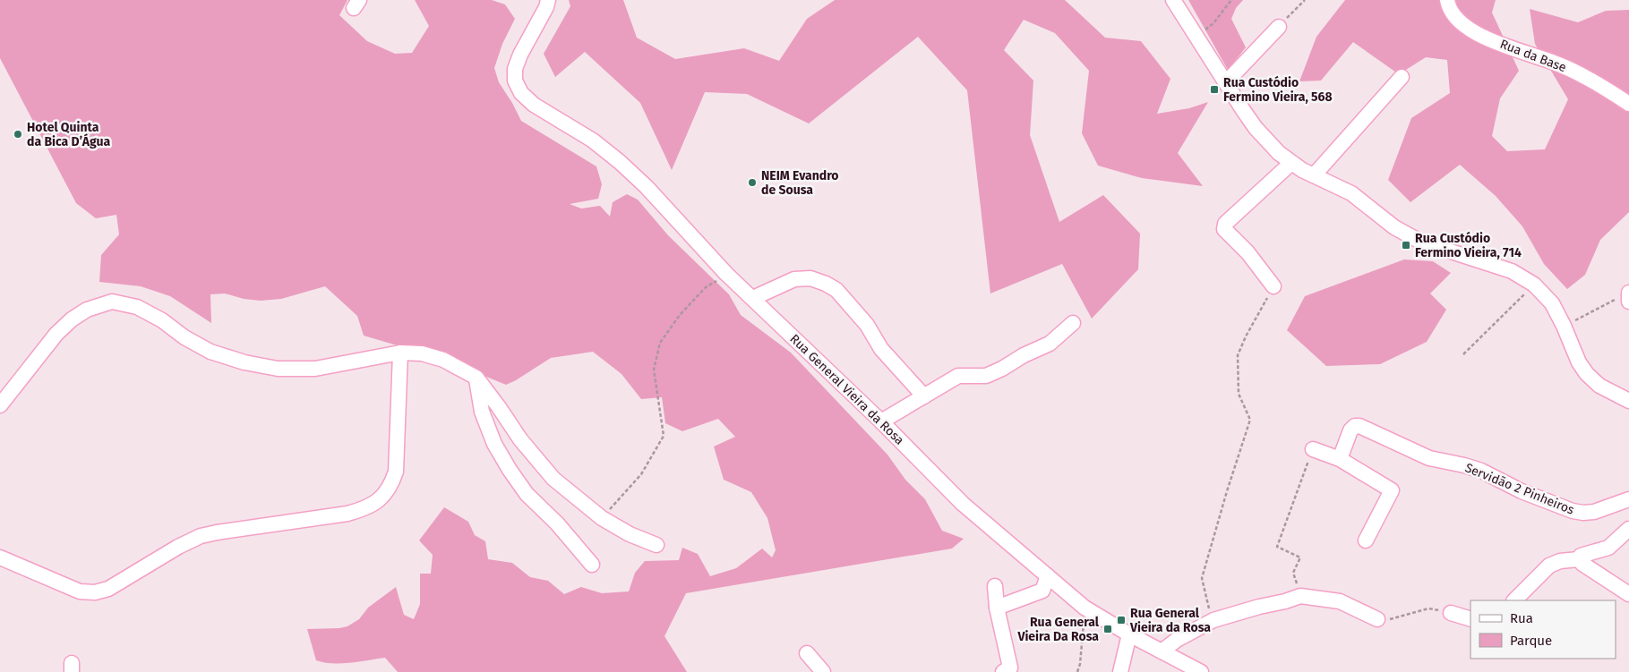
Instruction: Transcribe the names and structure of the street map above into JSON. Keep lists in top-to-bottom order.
{
  "streets": {
    "street": ["Rua da Base", "Rua General Vieira da Rosa", "Servidão 2 Pinheiros"]
  },
  "places": {
    "transit": [
      "Rua Custódio Fermino Vieira, 568",
      "Rua Custódio Fermino Vieira, 714",
      "Rua General Vieira da Rosa",
      "Rua General Vieira Da Rosa"
    ],
    "other": ["Hotel Quinta da Bica D’Água", "NEIM Evandro de Sousa"]
  },
  "legend": ["Rua", "Parque"]
}
